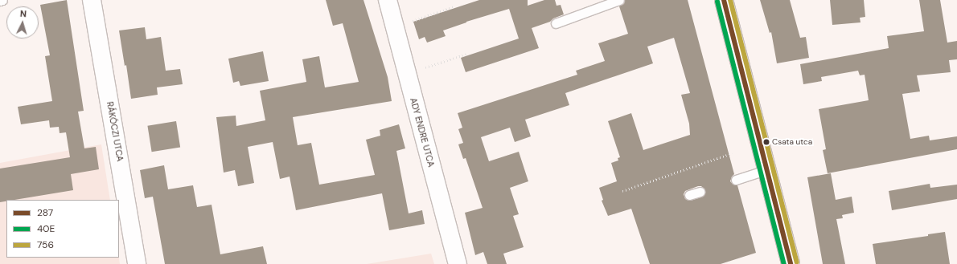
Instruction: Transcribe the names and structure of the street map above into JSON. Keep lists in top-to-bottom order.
{
  "streets": {
    "street": ["RÁKÓCZI UTCA", "ADY ENDRE UTCA"]
  },
  "places": ["Csata utca"],
  "lines": ["transit line 287", "transit line 756", "transit line 40E"],
  "legend": ["287", "40E", "756"],
  "north": "top"
}
